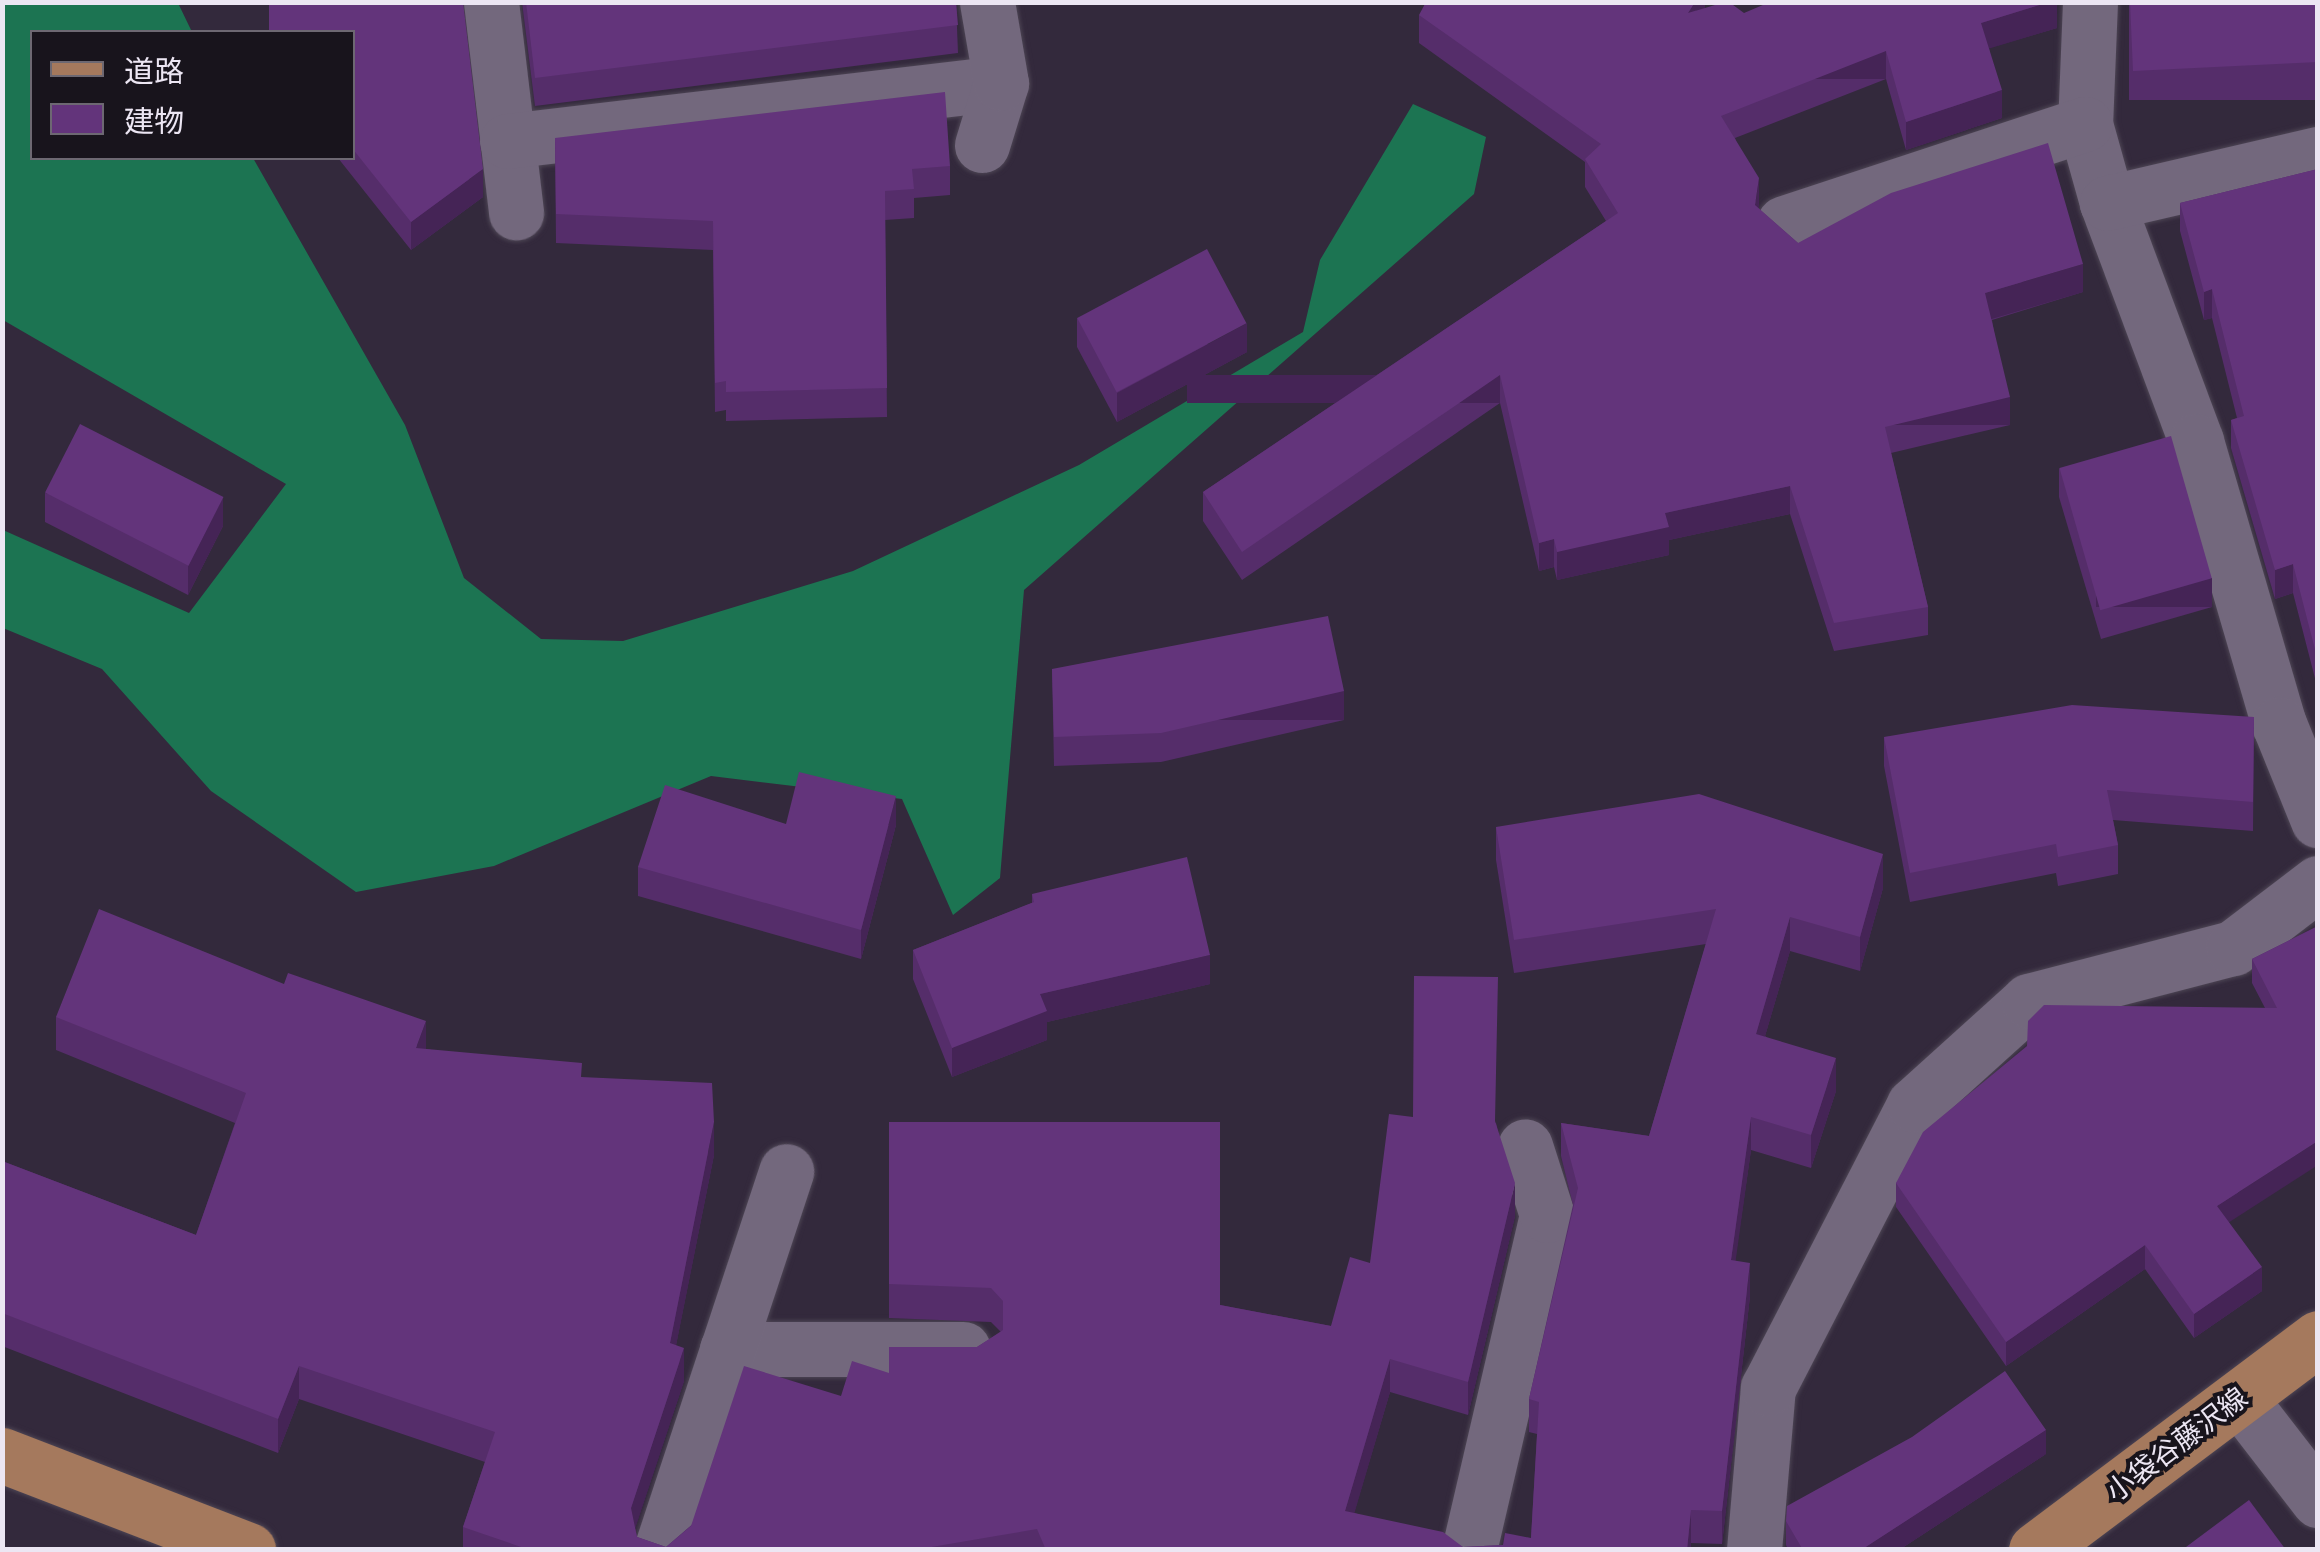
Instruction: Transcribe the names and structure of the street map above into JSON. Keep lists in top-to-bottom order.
{
  "streets": {
    "main road": ["小袋谷藤沢線"]
  },
  "legend": ["道路", "建物"]
}
